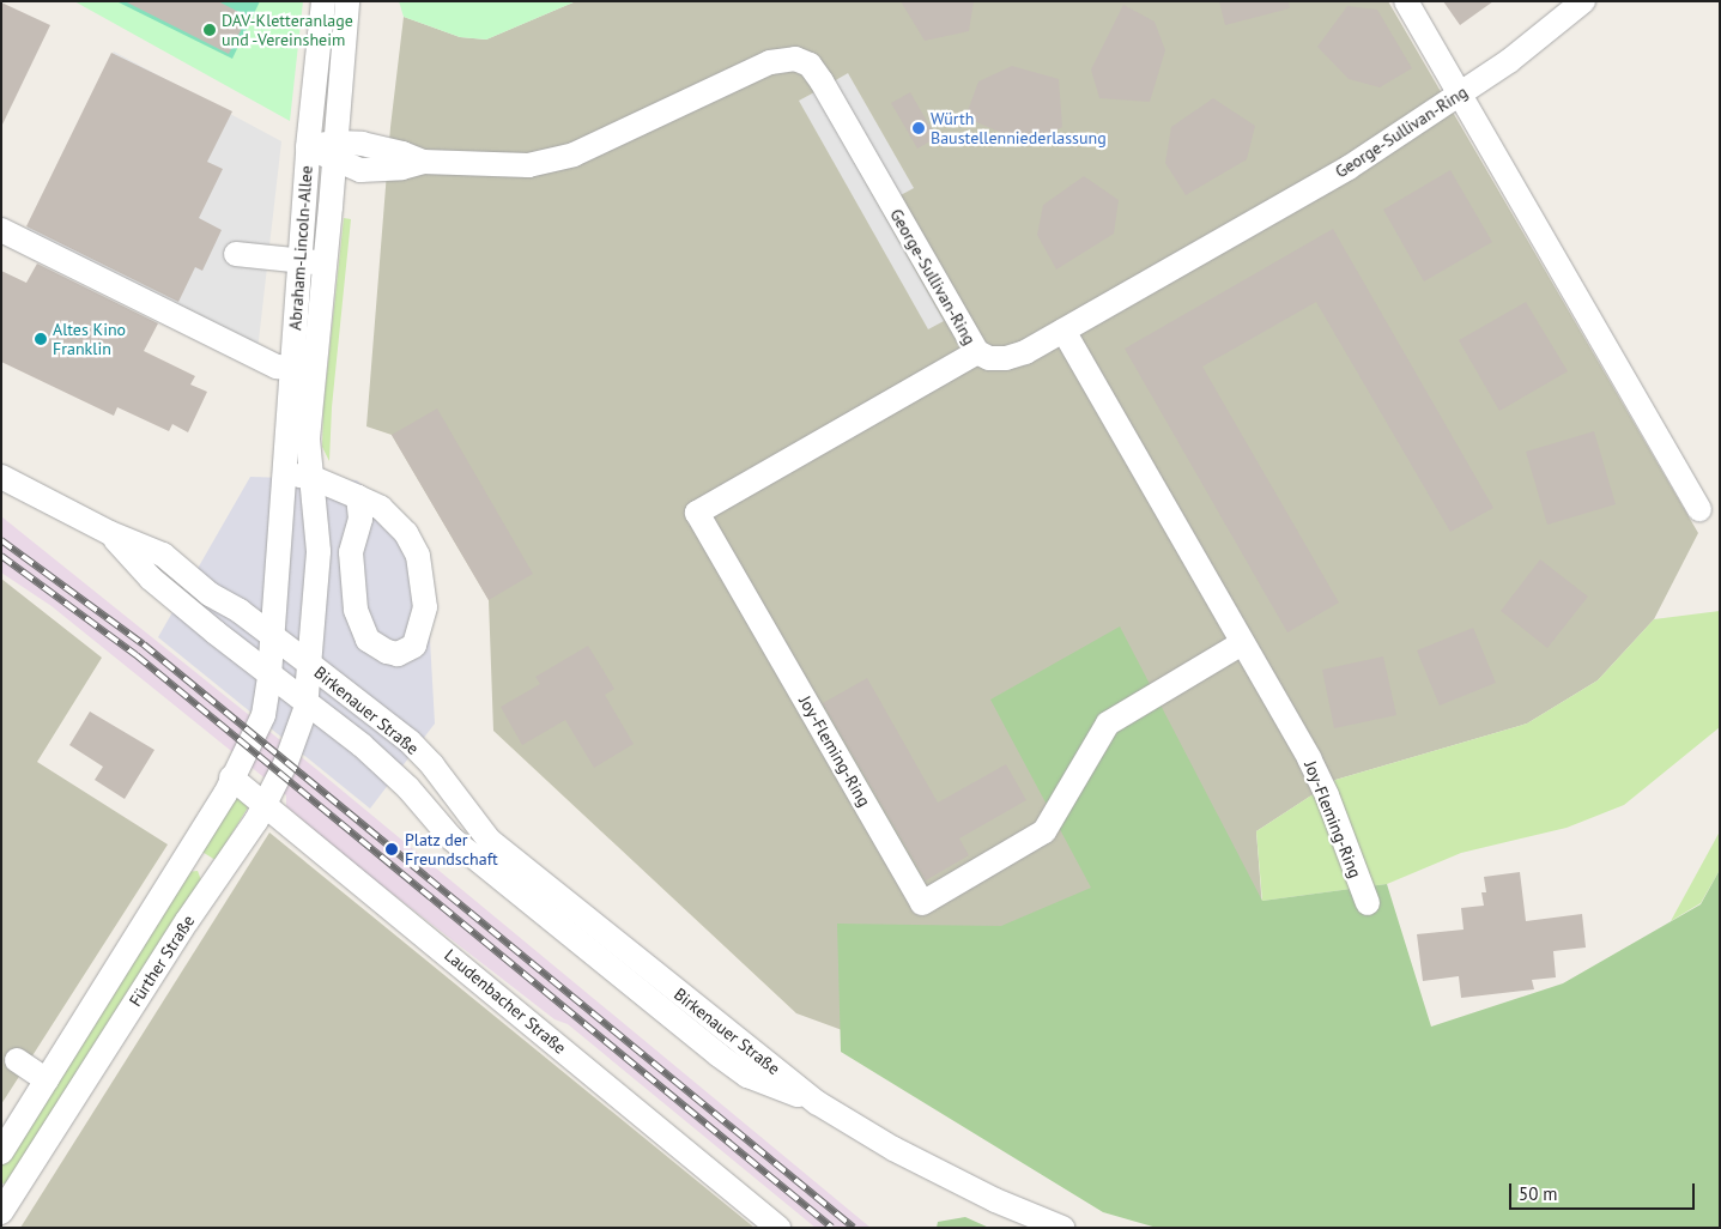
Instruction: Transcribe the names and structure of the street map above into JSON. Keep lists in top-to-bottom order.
{
  "streets": {
    "street": [
      "George-Sullivan-Ring",
      "Abraham-Lincoln-Allee",
      "Birkenauer Straße",
      "Joy-Fleming-Ring",
      "Fürther Straße",
      "Laudenbacher Straße"
    ]
  },
  "crossings": [
    ["George-Sullivan-Ring", "Abraham-Lincoln-Allee"],
    ["George-Sullivan-Ring", "Joy-Fleming-Ring"],
    ["Abraham-Lincoln-Allee", "Birkenauer Straße"],
    ["Abraham-Lincoln-Allee", "Fürther Straße"],
    ["Birkenauer Straße", "Fürther Straße"],
    ["Fürther Straße", "Laudenbacher Straße"]
  ],
  "places": [
    "DAV-Kletteranlage und -Vereinsheim",
    "Würth Baustellenniederlassung",
    "Altes Kino Franklin",
    "Platz der Freundschaft"
  ],
  "scale_bar": "50 m"
}
